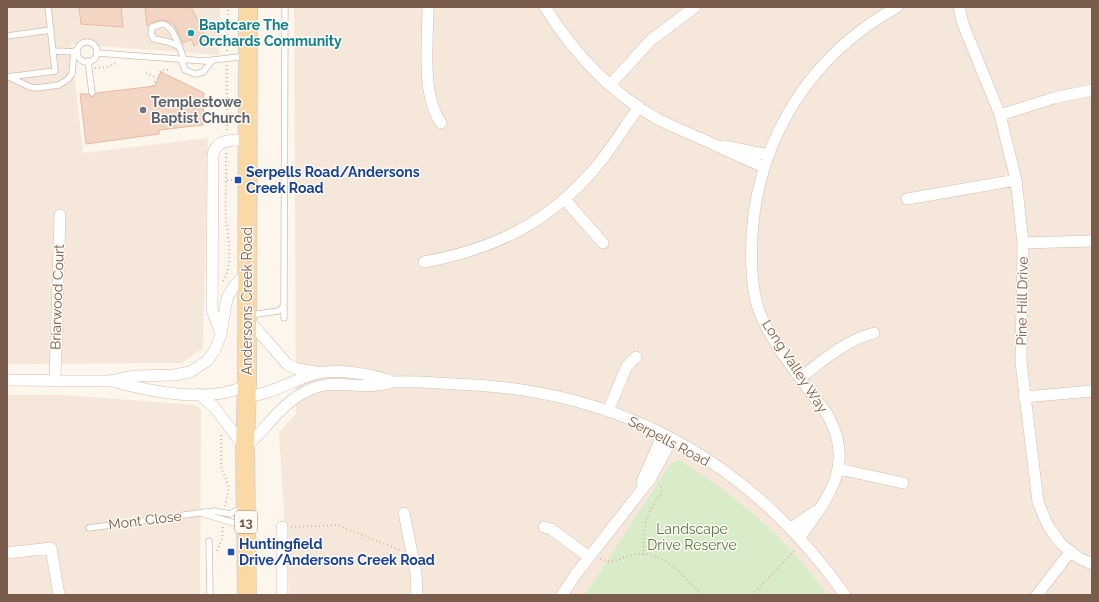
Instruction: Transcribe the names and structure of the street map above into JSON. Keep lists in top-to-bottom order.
{
  "streets": {
    "main road": ["Andersons Creek Road", "13"],
    "street": [
      "Briarwood Court",
      "Pine Hill Drive",
      "Long Valley Way",
      "Serpells Road"
    ],
    "lane": ["Mont Close"]
  },
  "crossings": [
    ["Briarwood Court", "Serpells Road"],
    ["Andersons Creek Road", "Serpells Road"],
    ["Andersons Creek Road", "Mont Close"],
    ["Long Valley Way", "Serpells Road"]
  ],
  "parks": ["Landscape Drive Reserve"],
  "places": {
    "other": ["Baptcare The Orchards Community", "Templestowe Baptist Church"],
    "transit": ["Serpells Road/Andersons Creek Road", "Huntingfield Drive/Andersons Creek Road"]
  }
}
